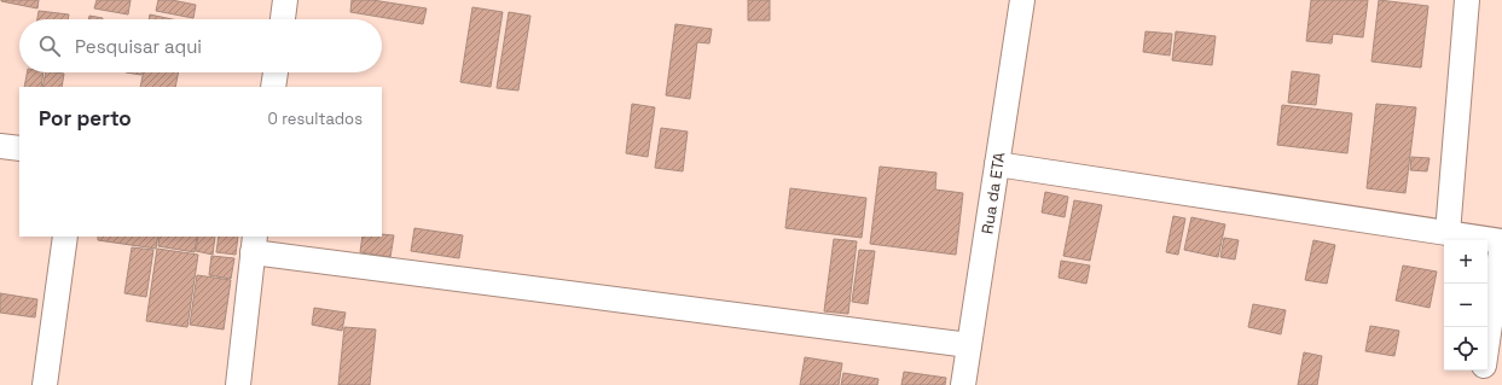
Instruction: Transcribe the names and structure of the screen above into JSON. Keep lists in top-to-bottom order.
{
  "streets": {
    "street": ["Rua da ETA"]
  },
  "page": {
    "search": "Pesquisar aqui",
    "heading": ["Por perto", "0 resultados"],
    "map_buttons": ["+", "−"]
  }
}
